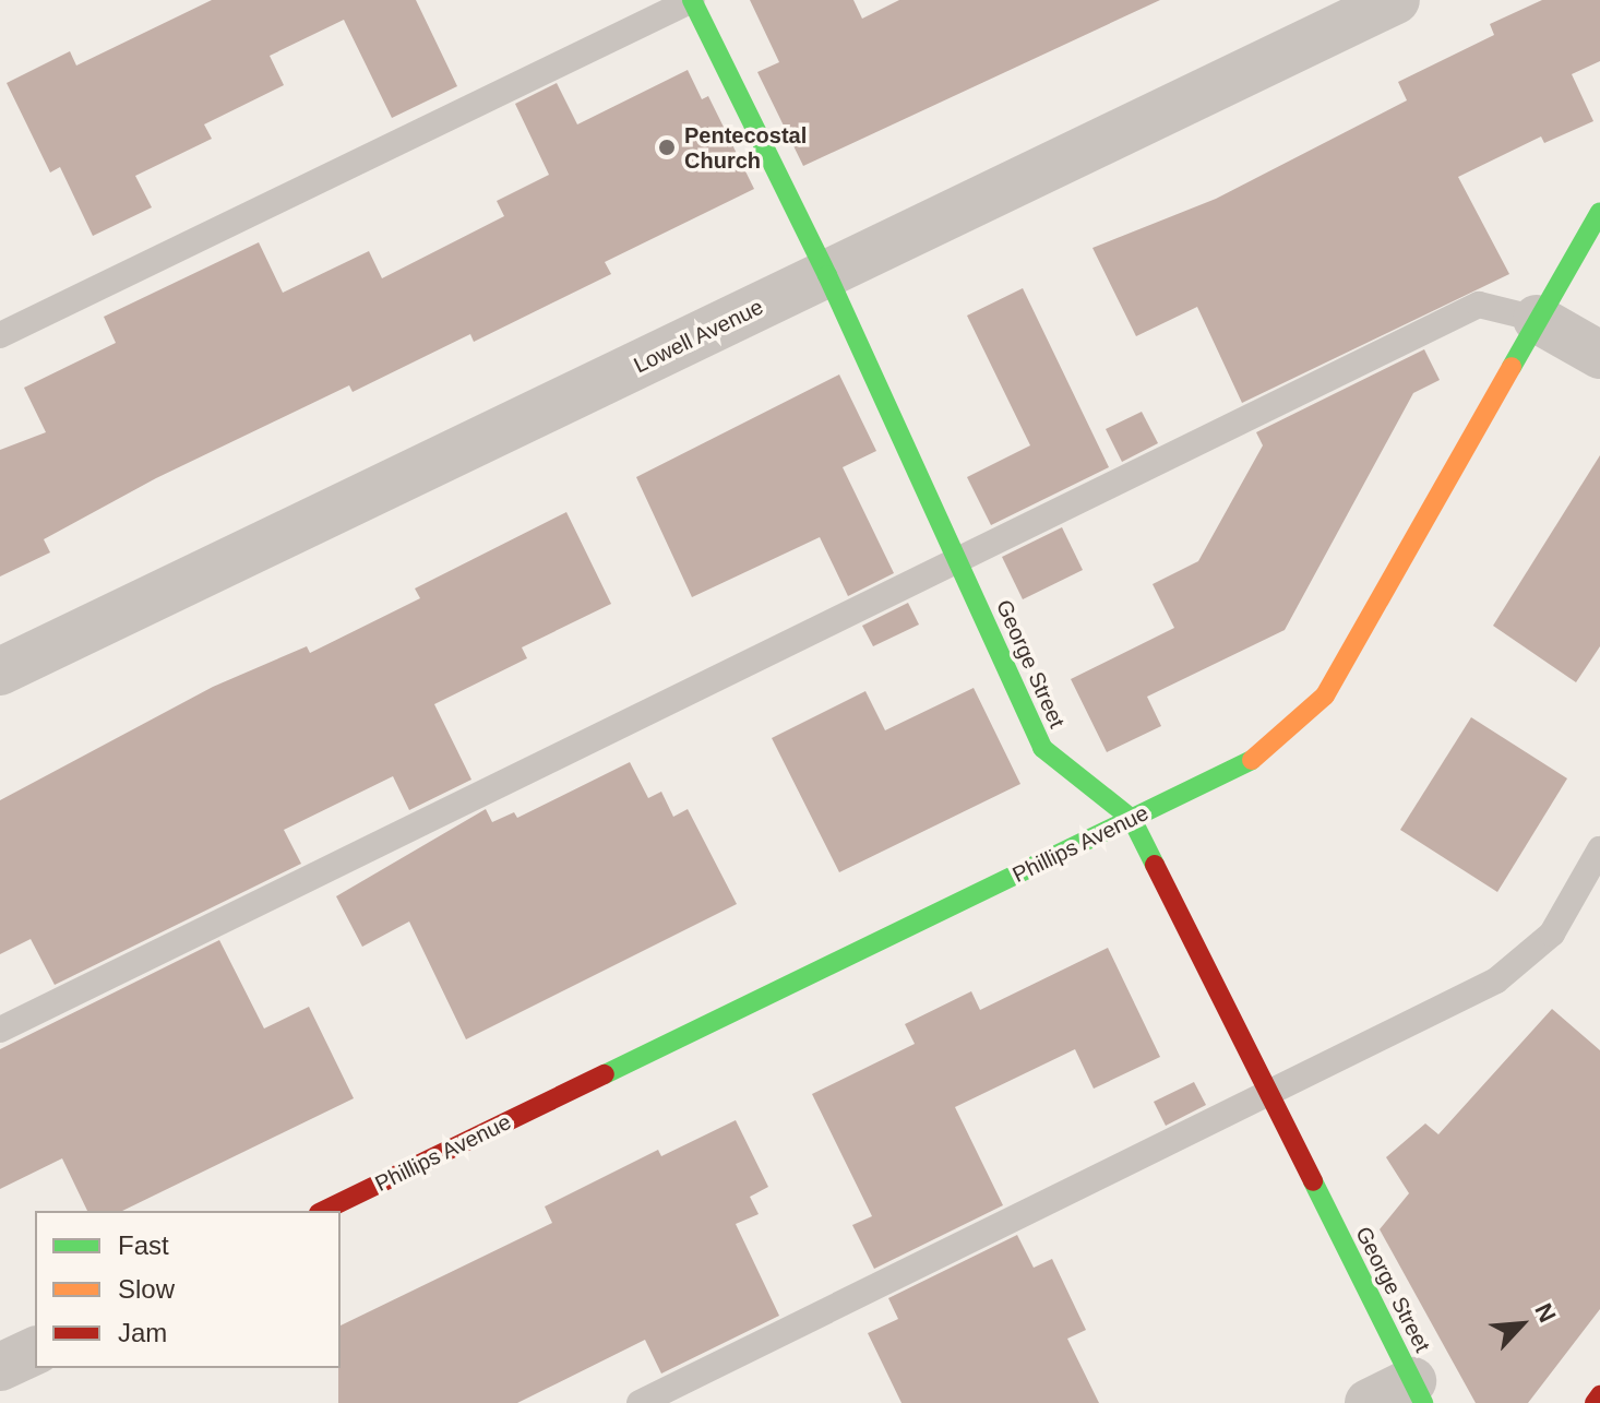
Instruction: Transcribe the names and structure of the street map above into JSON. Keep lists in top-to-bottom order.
{
  "streets": {
    "street": ["Lowell Avenue", "George Street", "Phillips Avenue"]
  },
  "crossings": [
    ["Lowell Avenue", "George Street"],
    ["George Street", "Phillips Avenue"]
  ],
  "places": ["Pentecostal Church"],
  "legend": ["Fast", "Slow", "Jam"],
  "north": "top right"
}
